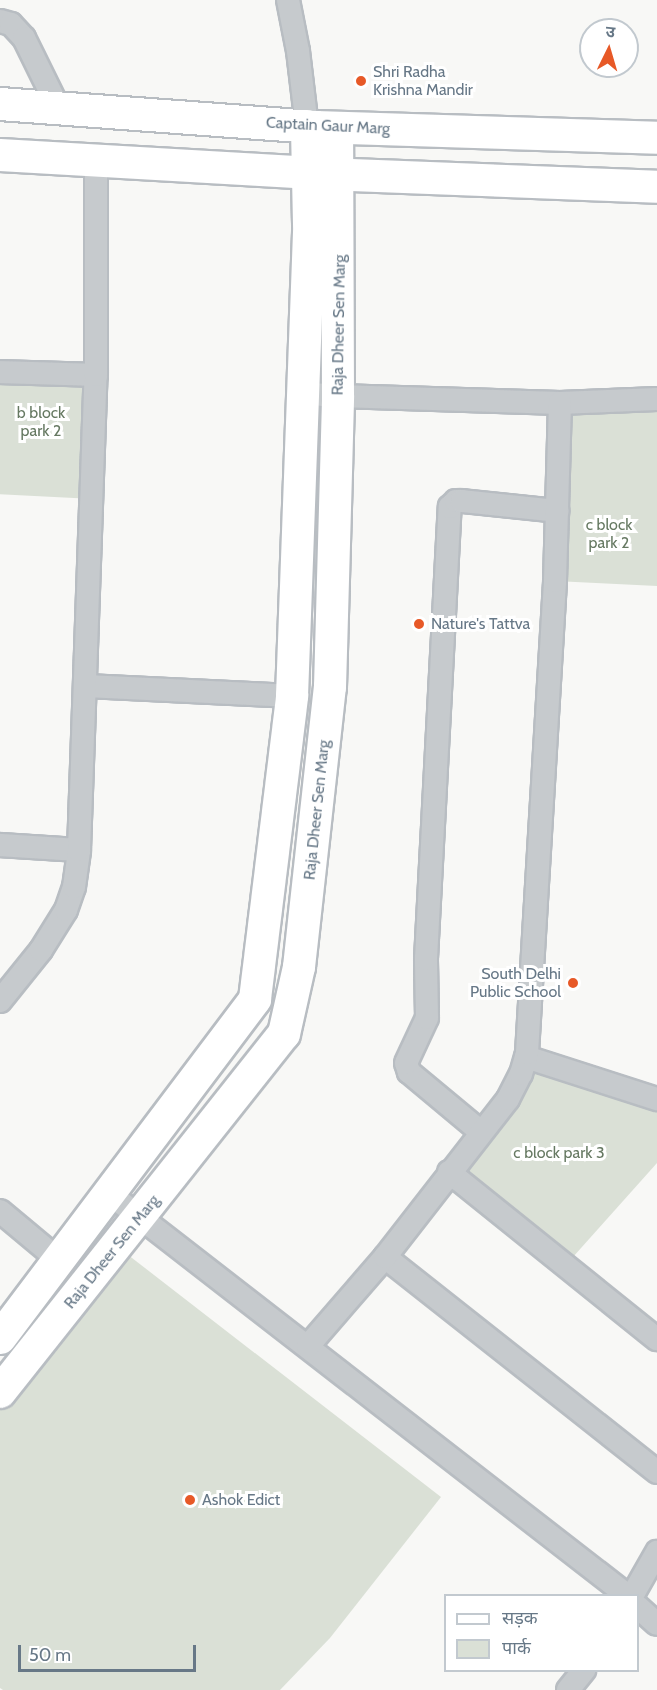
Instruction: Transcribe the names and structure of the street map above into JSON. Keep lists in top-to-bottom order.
{
  "streets": {
    "street": ["Captain Gaur Marg", "Raja Dheer Sen Marg"]
  },
  "crossings": [
    ["Captain Gaur Marg", "Raja Dheer Sen Marg"]
  ],
  "parks": ["b block park 2", "c block park 2", "c block park 3"],
  "places": [
    "Shri Radha Krishna Mandir",
    "Nature's Tattva",
    "South Delhi Public School",
    "Ashok Edict"
  ],
  "legend": ["सड़क", "पार्क"],
  "scale_bar": "50 m",
  "north": "top"
}
